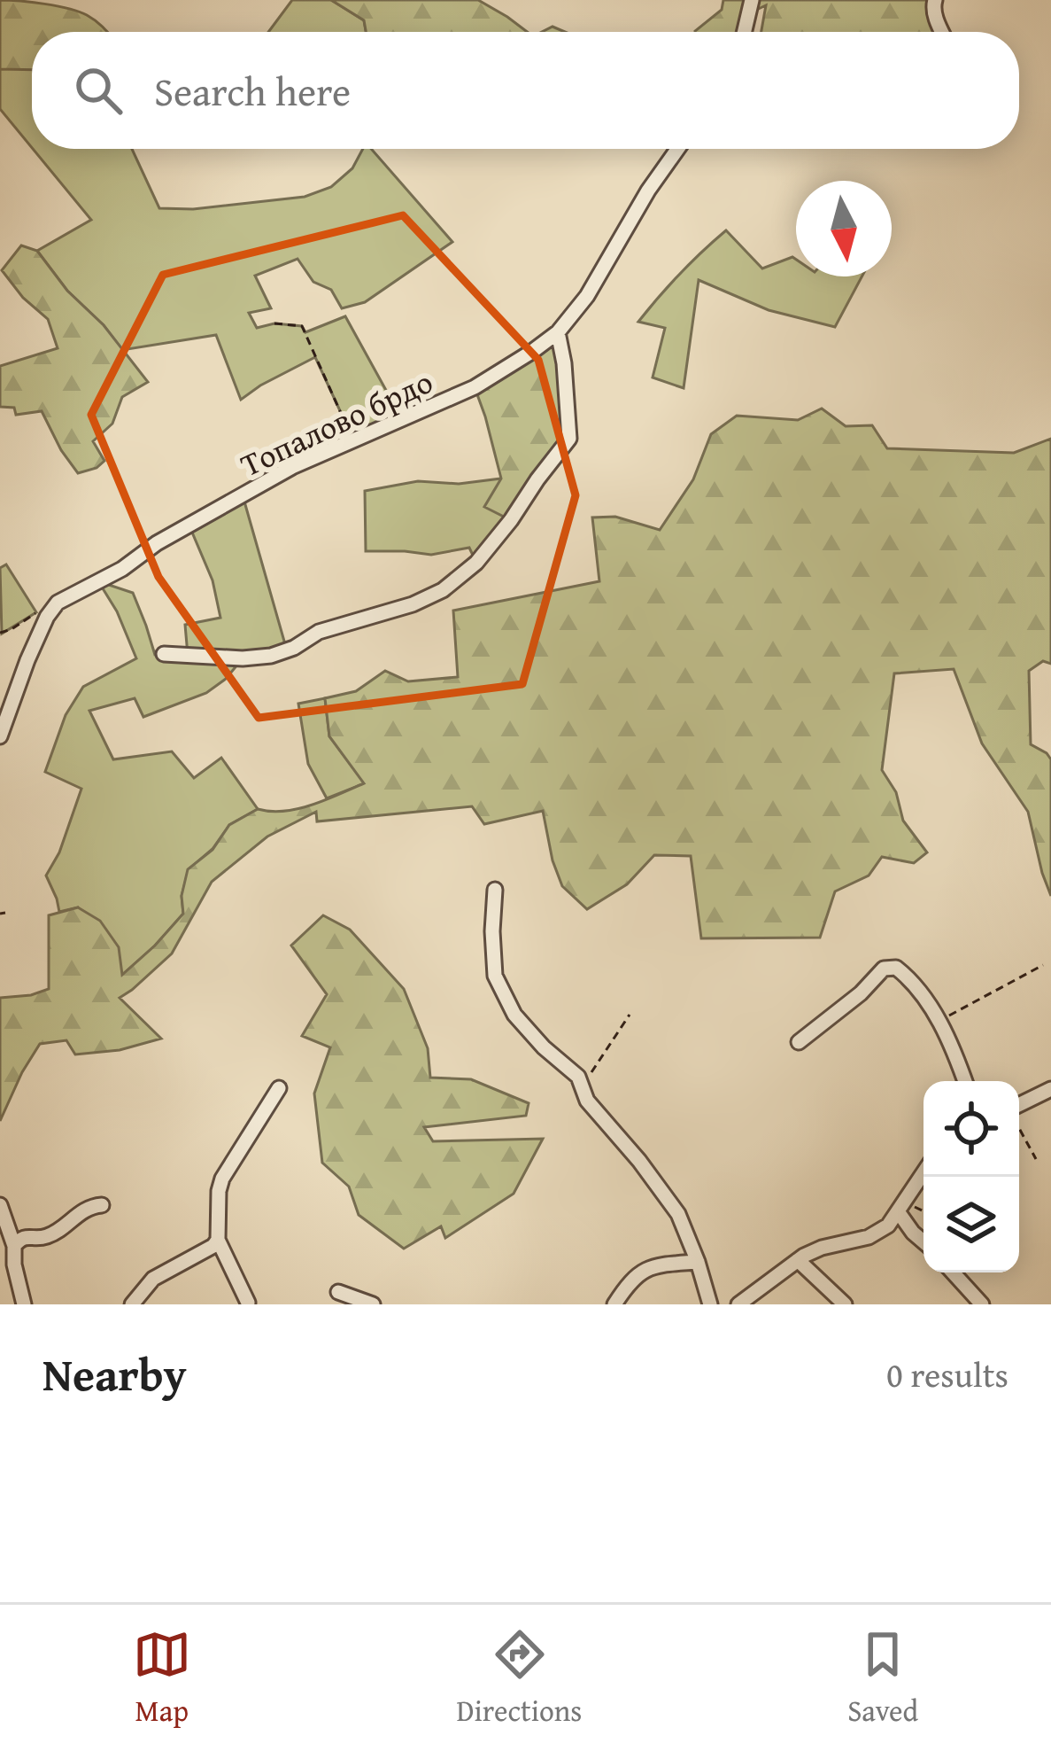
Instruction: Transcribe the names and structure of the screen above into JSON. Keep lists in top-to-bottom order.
{
  "streets": {
    "street": ["Топалово брдо"]
  },
  "north": "bottom",
  "page": {
    "search": "Search here",
    "heading": ["Nearby", "0 results"],
    "nav": ["Map", "Directions", "Saved"]
  }
}
